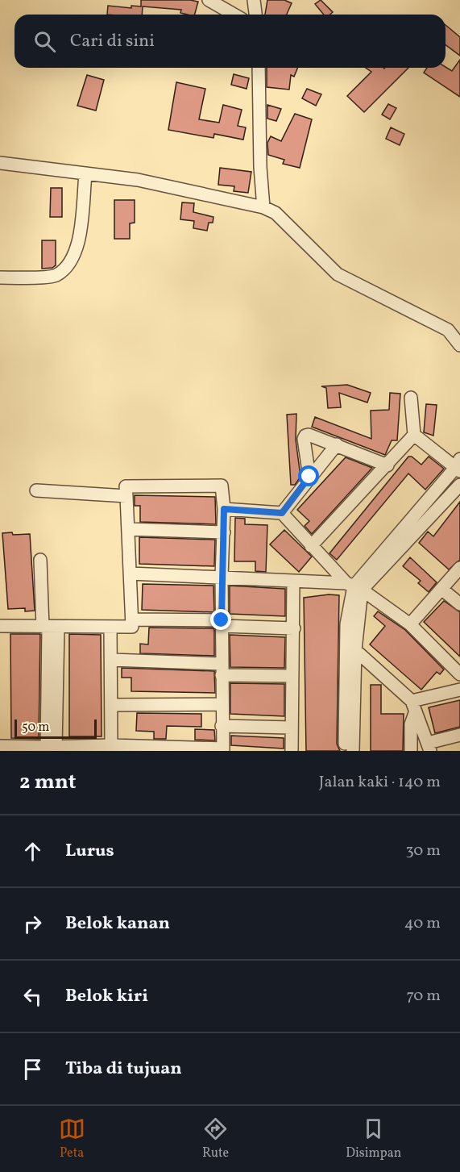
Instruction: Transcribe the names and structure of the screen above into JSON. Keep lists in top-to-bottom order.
{
  "scale_bar": "50 m",
  "page": {
    "search": "Cari di sini",
    "scale": "50 m",
    "heading": ["2 mnt", "Jalan kaki · 140 m"],
    "list": [
      ["Lurus", "30 m"],
      ["Belok kanan", "40 m"],
      ["Belok kiri", "70 m"],
      "Tiba di tujuan"
    ],
    "nav": ["Peta", "Rute", "Disimpan"]
  }
}
